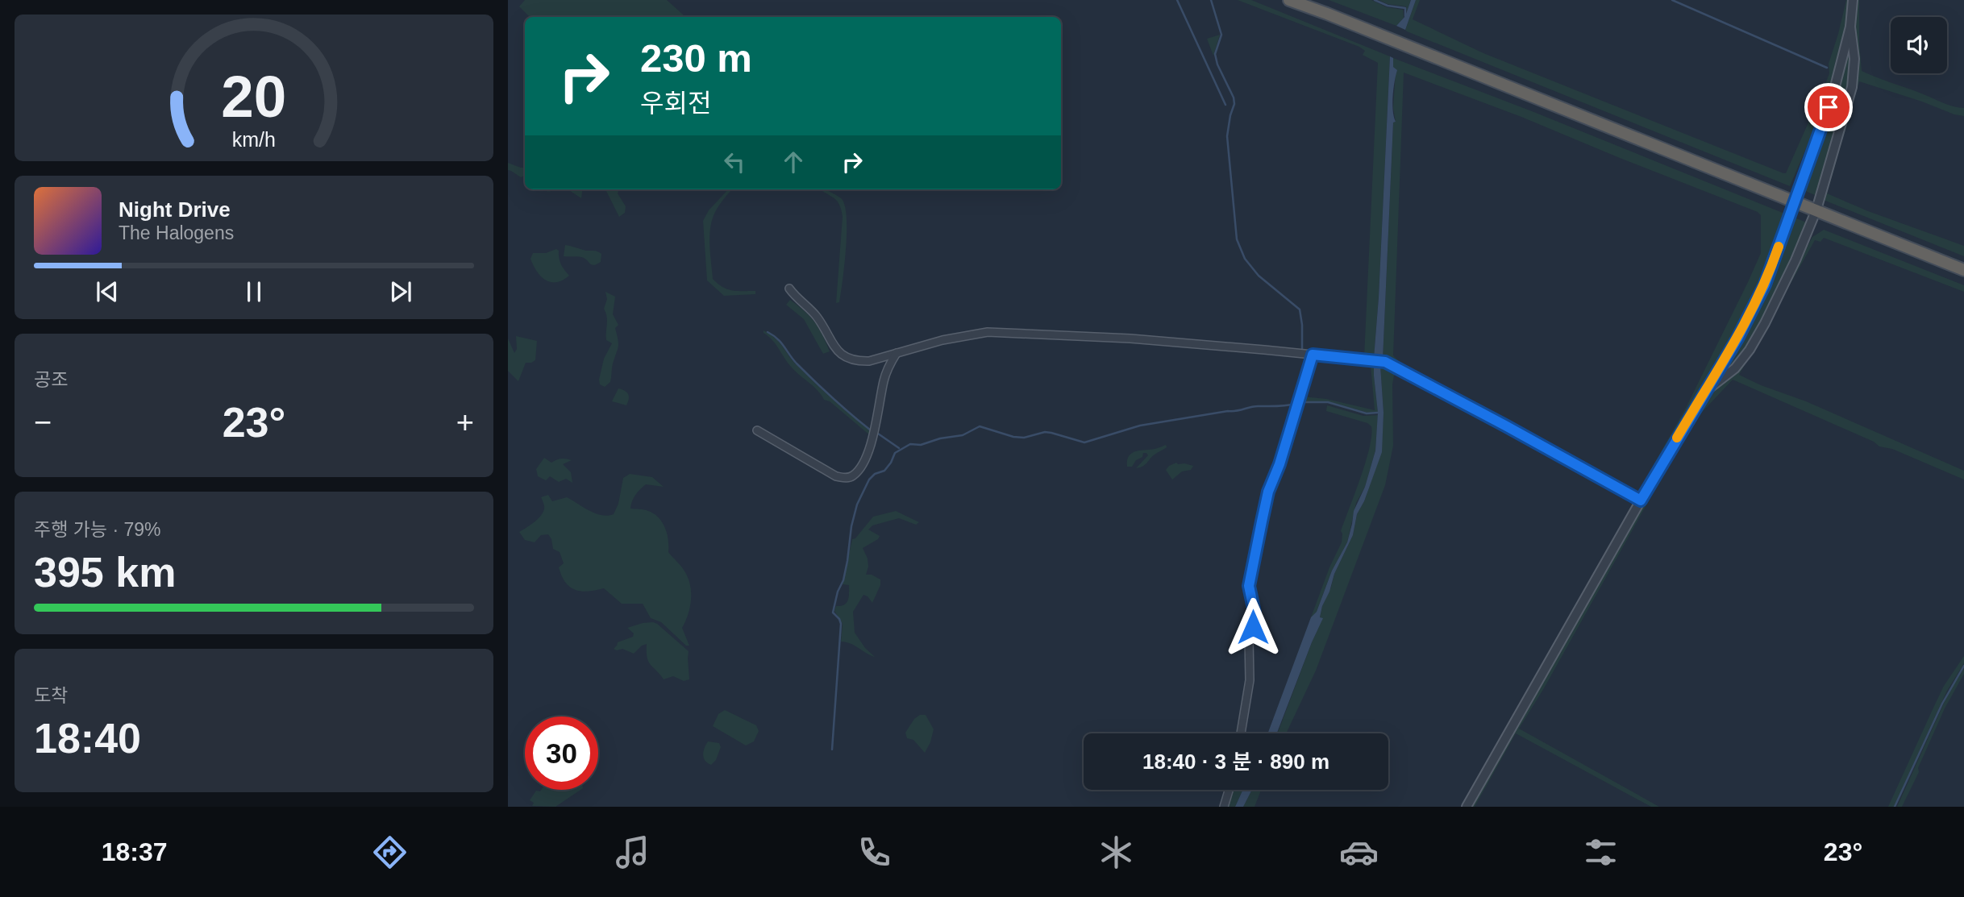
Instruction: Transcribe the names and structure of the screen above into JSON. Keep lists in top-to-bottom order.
{
  "page": {
    "turn": ["230 m", "우회전"],
    "song": ["Night Drive", "The Halogens"],
    "tile": [
      "공조",
      ["주행 가능 · 79%", "395 km"],
      ["도착", "18:40"]
    ],
    "heat": ["−", "23°", "+"],
    "limit": "30",
    "trip": "18:40 · 3 분 · 890 m",
    "tabs": ["18:37", "23°"],
    "gauge": ["20", "km/h"]
  }
}
